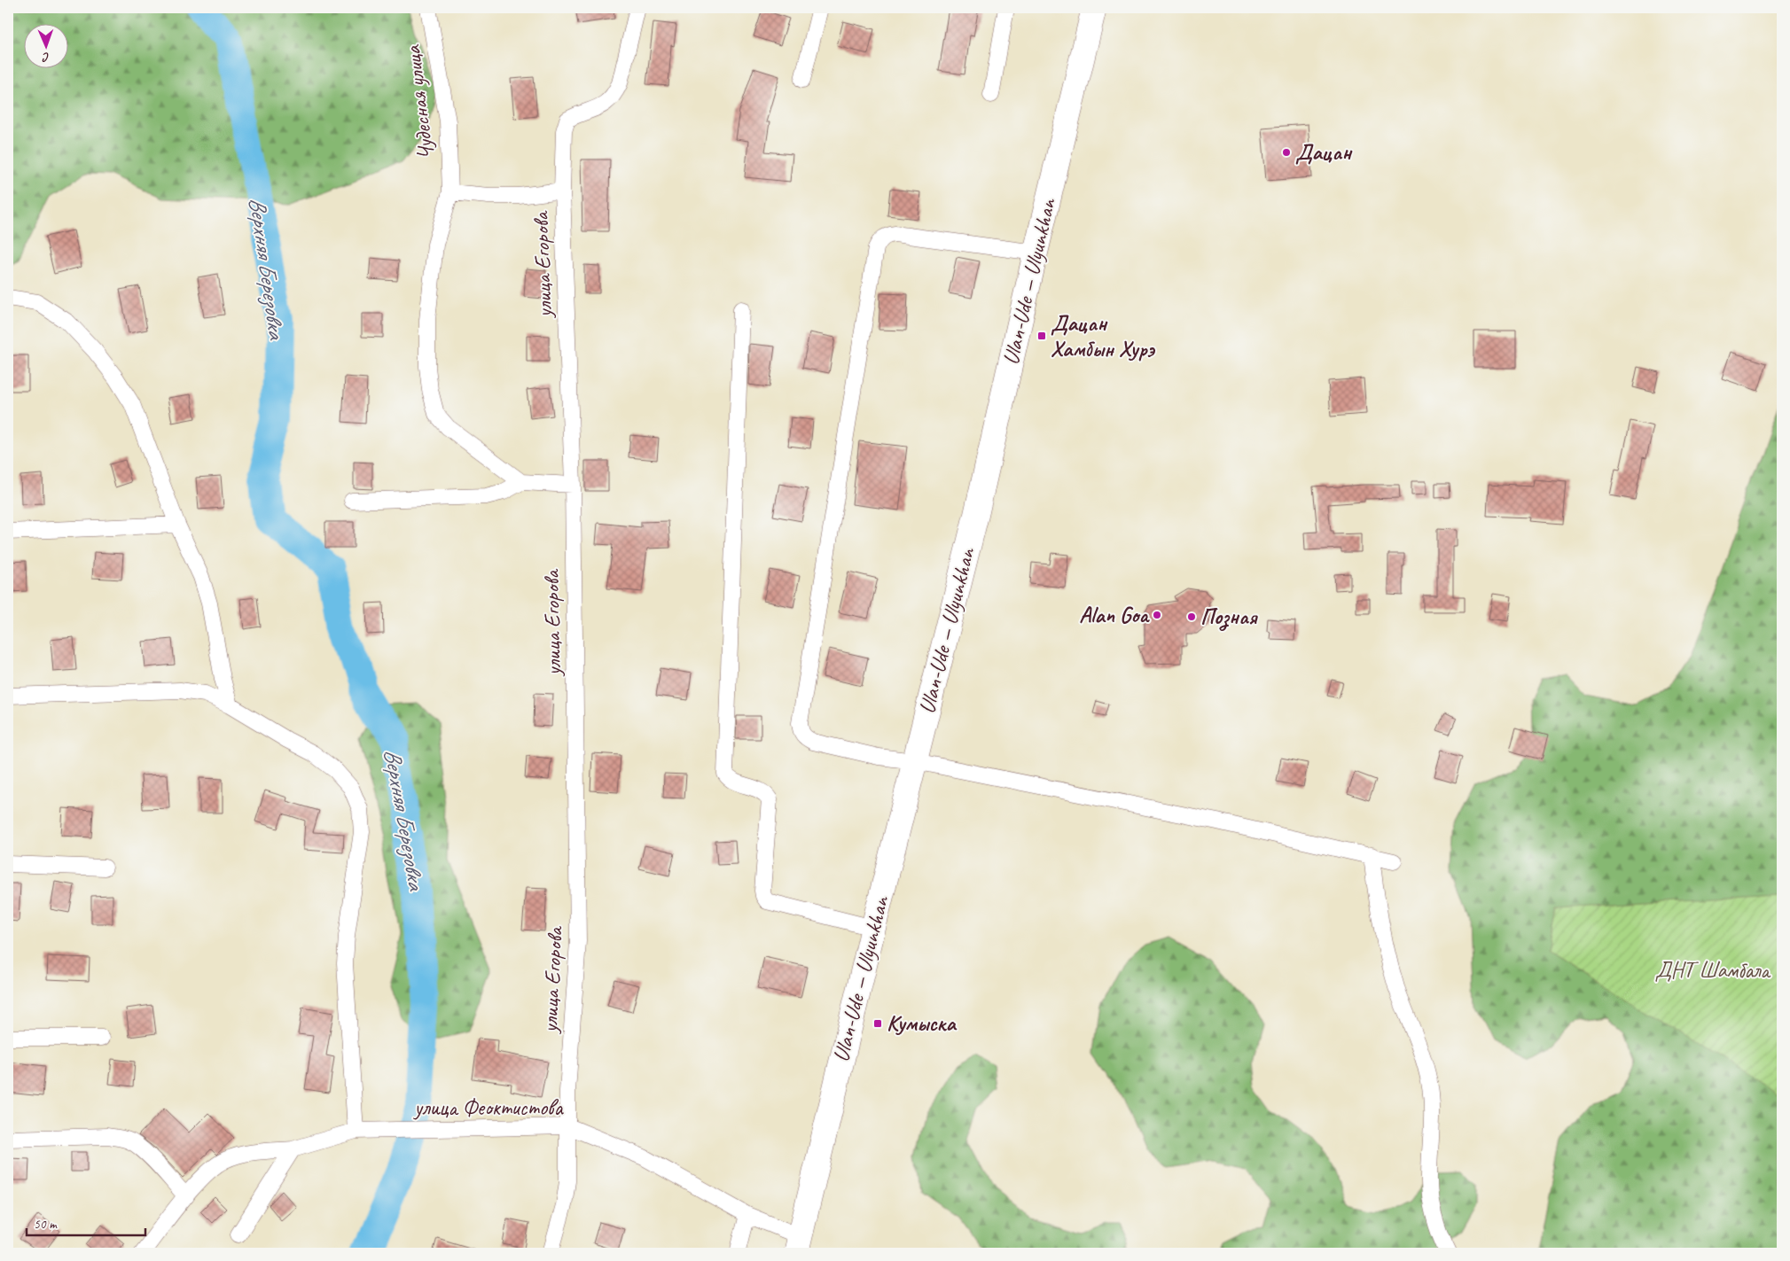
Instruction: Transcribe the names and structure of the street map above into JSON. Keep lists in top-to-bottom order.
{
  "streets": {
    "main road": ["Ulan-Ude — Ulyunkhan"],
    "street": ["Чудесная улица", "улица Егорова", "улица Феоктистова"]
  },
  "crossings": [
    ["улица Егорова", "улица Феоктистова"],
    ["Ulan-Ude — Ulyunkhan", "улица Феоктистова"]
  ],
  "water": ["Верхняя Березовка"],
  "parks": ["ДНТ Шамбала"],
  "places": {
    "other": ["Дацан", "Alan Goa", "Позная"],
    "transit": ["Дацан Хамбын Хурэ", "Кумыска"]
  },
  "scale_bar": "50 m",
  "north": "bottom"
}
